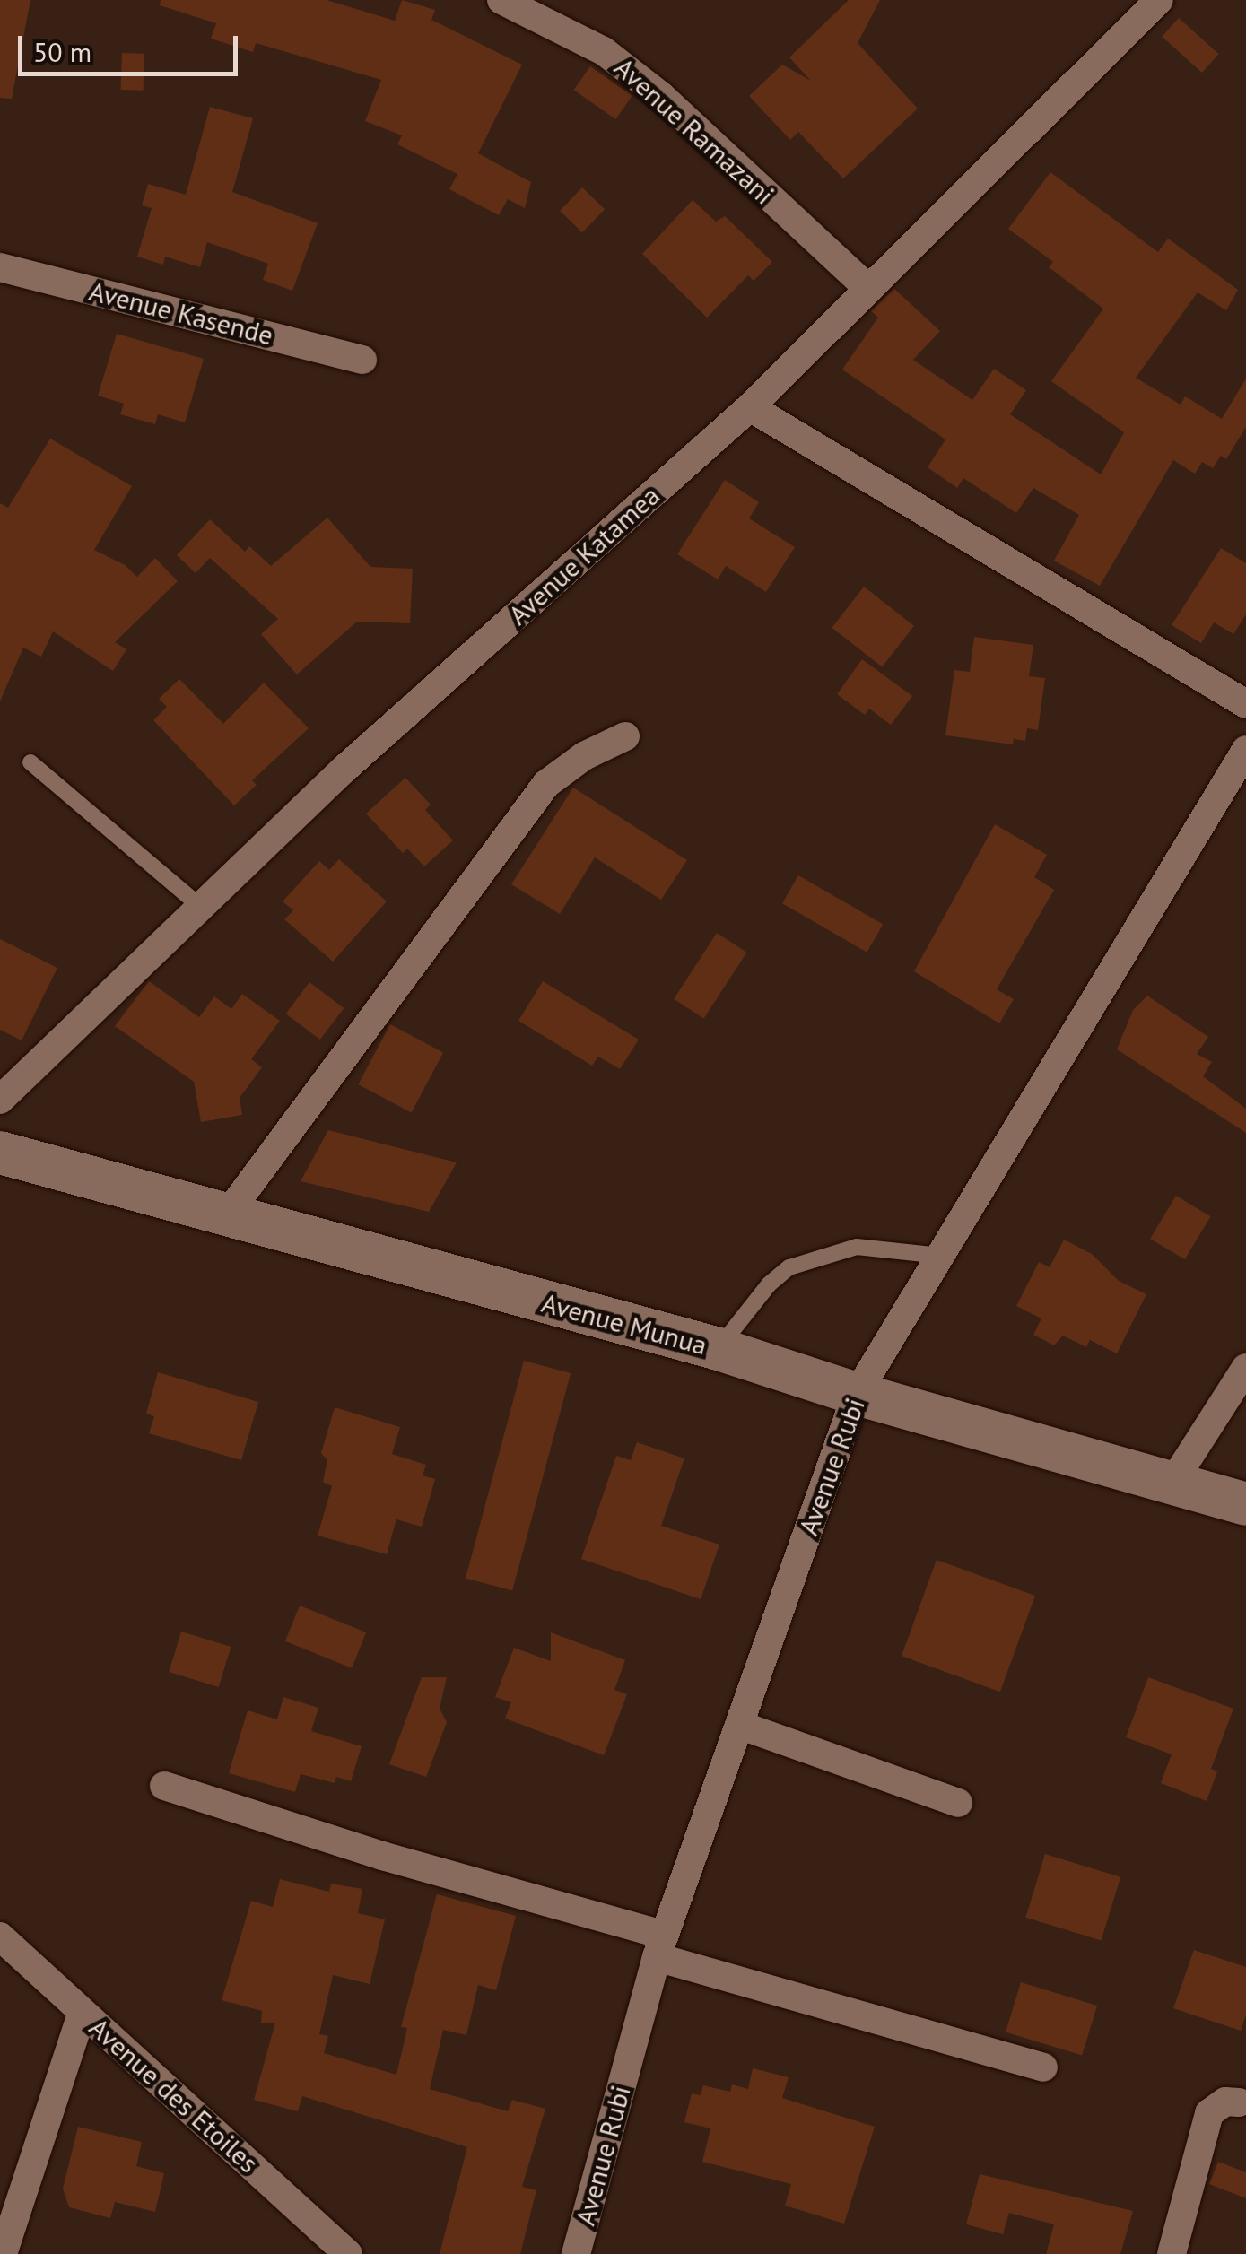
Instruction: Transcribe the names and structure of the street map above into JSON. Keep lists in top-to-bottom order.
{
  "streets": {
    "main road": ["Avenue Munua"],
    "street": [
      "Avenue Ramazani",
      "Avenue Kasende",
      "Avenue Katamea",
      "Avenue Rubi",
      "Avenue des Etoiles"
    ]
  },
  "crossings": [
    ["Avenue Ramazani", "Avenue Katamea"],
    ["Avenue Munua", "Avenue Rubi"]
  ],
  "scale_bar": "50 m"
}
